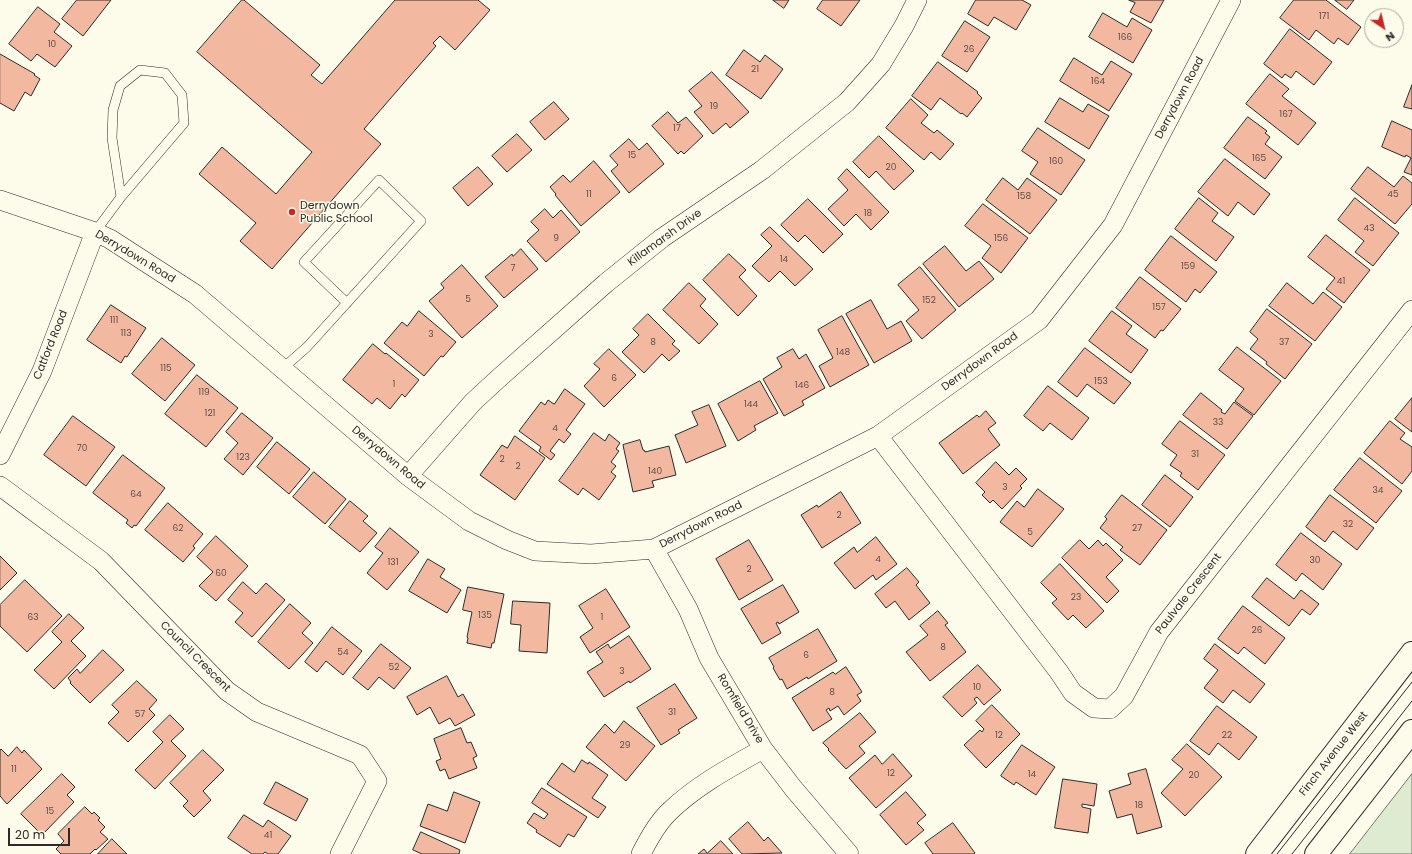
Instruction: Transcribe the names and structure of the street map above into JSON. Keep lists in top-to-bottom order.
{
  "streets": {
    "main road": ["Finch Avenue West"],
    "street": [
      "Derrydown Road",
      "Killamarsh Drive",
      "Catford Road",
      "Paulvale Crescent",
      "Council Crescent",
      "Romfield Drive"
    ]
  },
  "crossings": [
    ["Derrydown Road", "Killamarsh Drive"],
    ["Derrydown Road", "Catford Road"],
    ["Derrydown Road", "Paulvale Crescent"],
    ["Derrydown Road", "Romfield Drive"]
  ],
  "places": ["Derrydown Public School"],
  "house_numbers": [
    "171",
    "166",
    "10",
    "26",
    "21",
    "164",
    "19",
    "167",
    "17",
    "15",
    "165",
    "160",
    "20",
    "11",
    "45",
    "158",
    "18",
    "43",
    "9",
    "156",
    "14",
    "159",
    "7",
    "41",
    "5",
    "152",
    "157",
    "111",
    "113",
    "3",
    "8",
    "37",
    "148",
    "115",
    "6",
    "153",
    "1",
    "146",
    "119",
    "144",
    "121",
    "33",
    "4",
    "70",
    "31",
    "123",
    "2",
    "2",
    "140",
    "3",
    "34",
    "64",
    "2",
    "32",
    "62",
    "27",
    "5",
    "4",
    "30",
    "131",
    "2",
    "60",
    "23",
    "135",
    "63",
    "1",
    "26",
    "8",
    "54",
    "6",
    "52",
    "3",
    "10",
    "8",
    "31",
    "57",
    "12",
    "22",
    "29",
    "11",
    "12",
    "14",
    "20",
    "18",
    "15",
    "41"
  ],
  "scale_bar": "20 m",
  "north": "bottom right"
}
